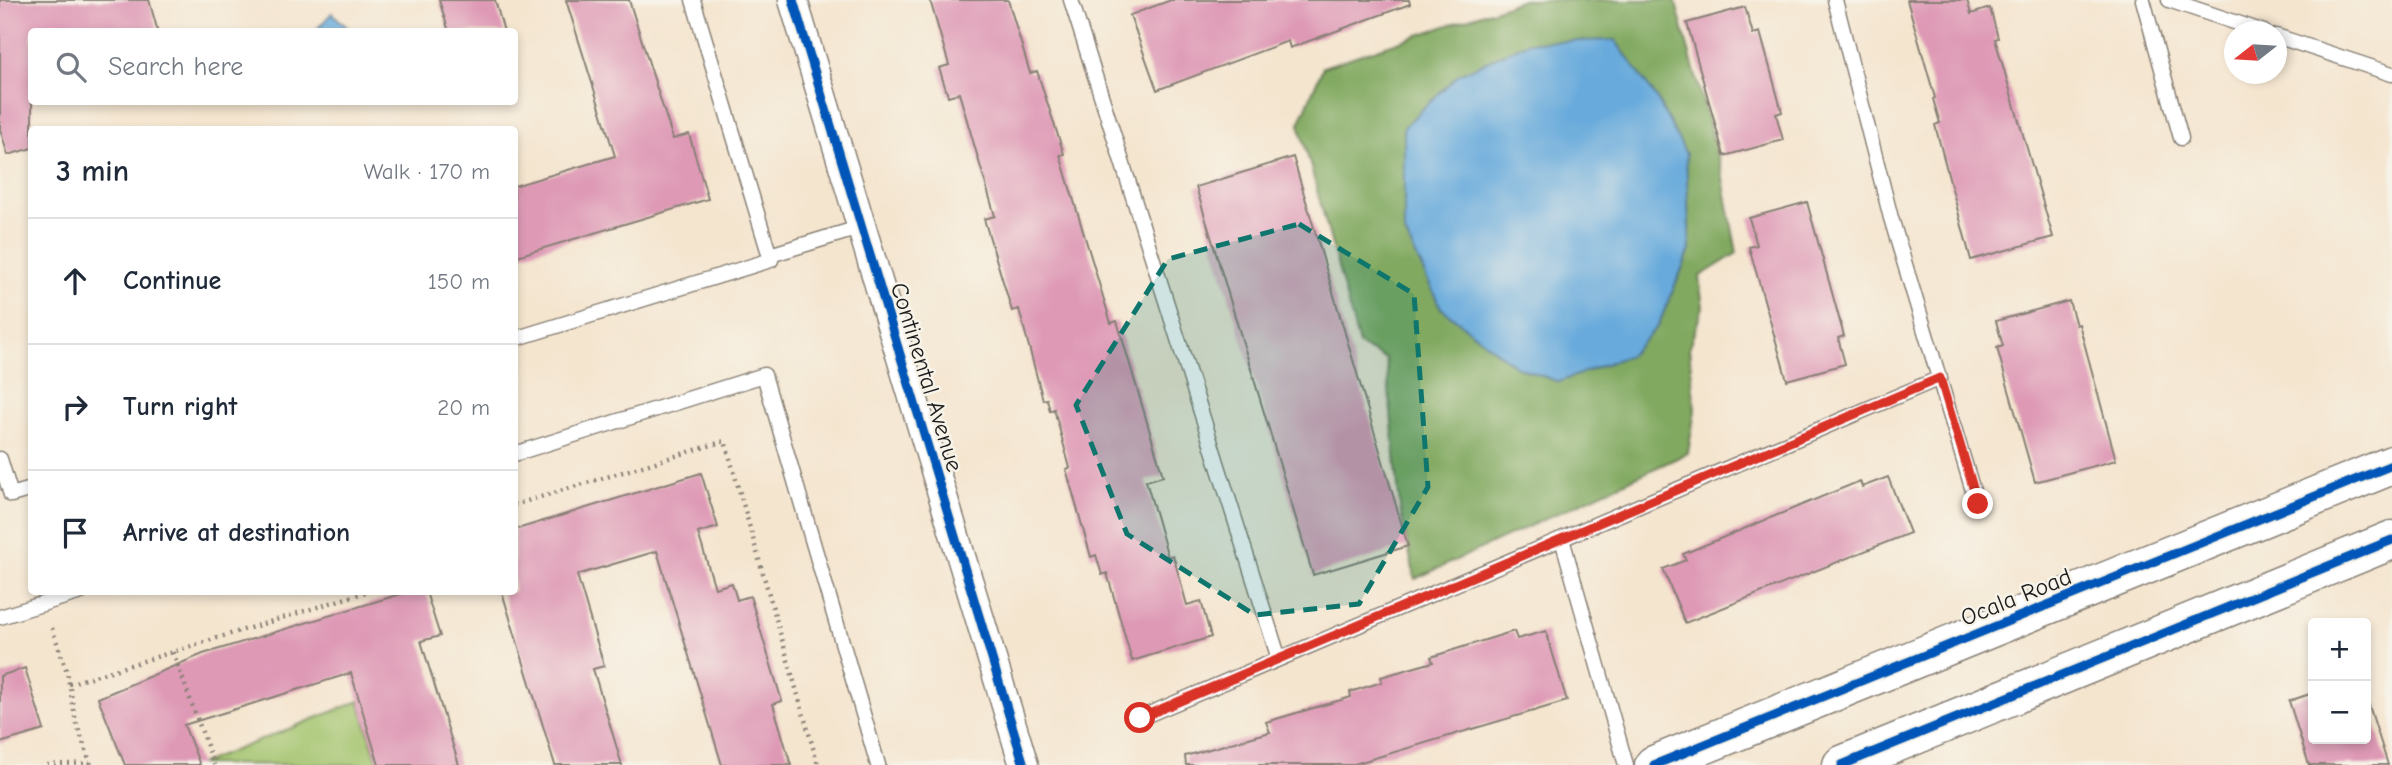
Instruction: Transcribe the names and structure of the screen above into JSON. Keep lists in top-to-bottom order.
{
  "streets": {
    "main road": ["Ocala Road"],
    "street": ["Continental Avenue"]
  },
  "north": "left",
  "page": {
    "search": "Search here",
    "heading": ["3 min", "Walk · 170 m"],
    "list": [
      ["Continue", "150 m"],
      ["Turn right", "20 m"],
      "Arrive at destination"
    ],
    "map_buttons": ["+", "−"]
  }
}
